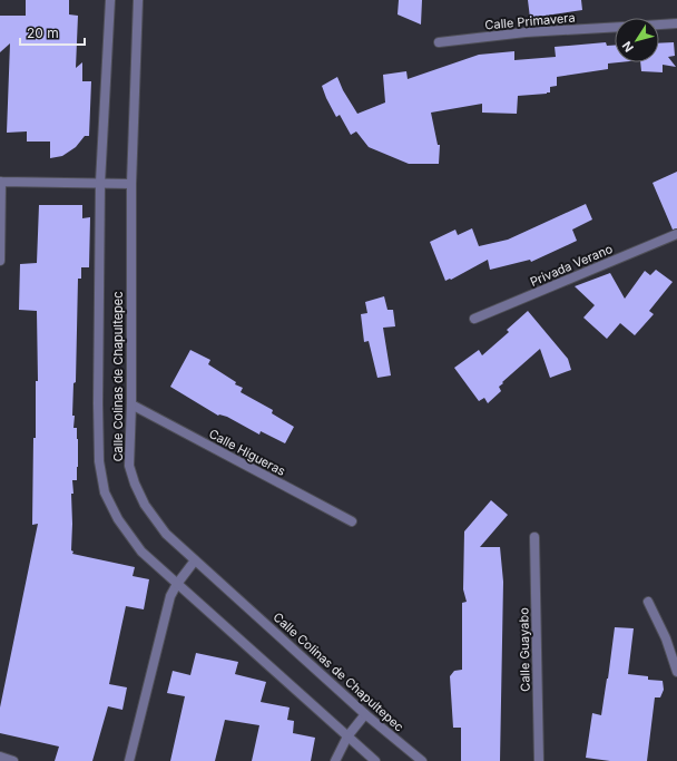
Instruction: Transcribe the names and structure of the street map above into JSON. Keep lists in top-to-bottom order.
{
  "streets": {
    "street": [
      "Calle Primavera",
      "Privada Verano",
      "Calle Colinas de Chapultepec",
      "Calle Higueras",
      "Calle Guayabo"
    ]
  },
  "crossings": [
    ["Calle Colinas de Chapultepec", "Calle Higueras"]
  ],
  "scale_bar": "20 m",
  "north": "bottom left"
}
